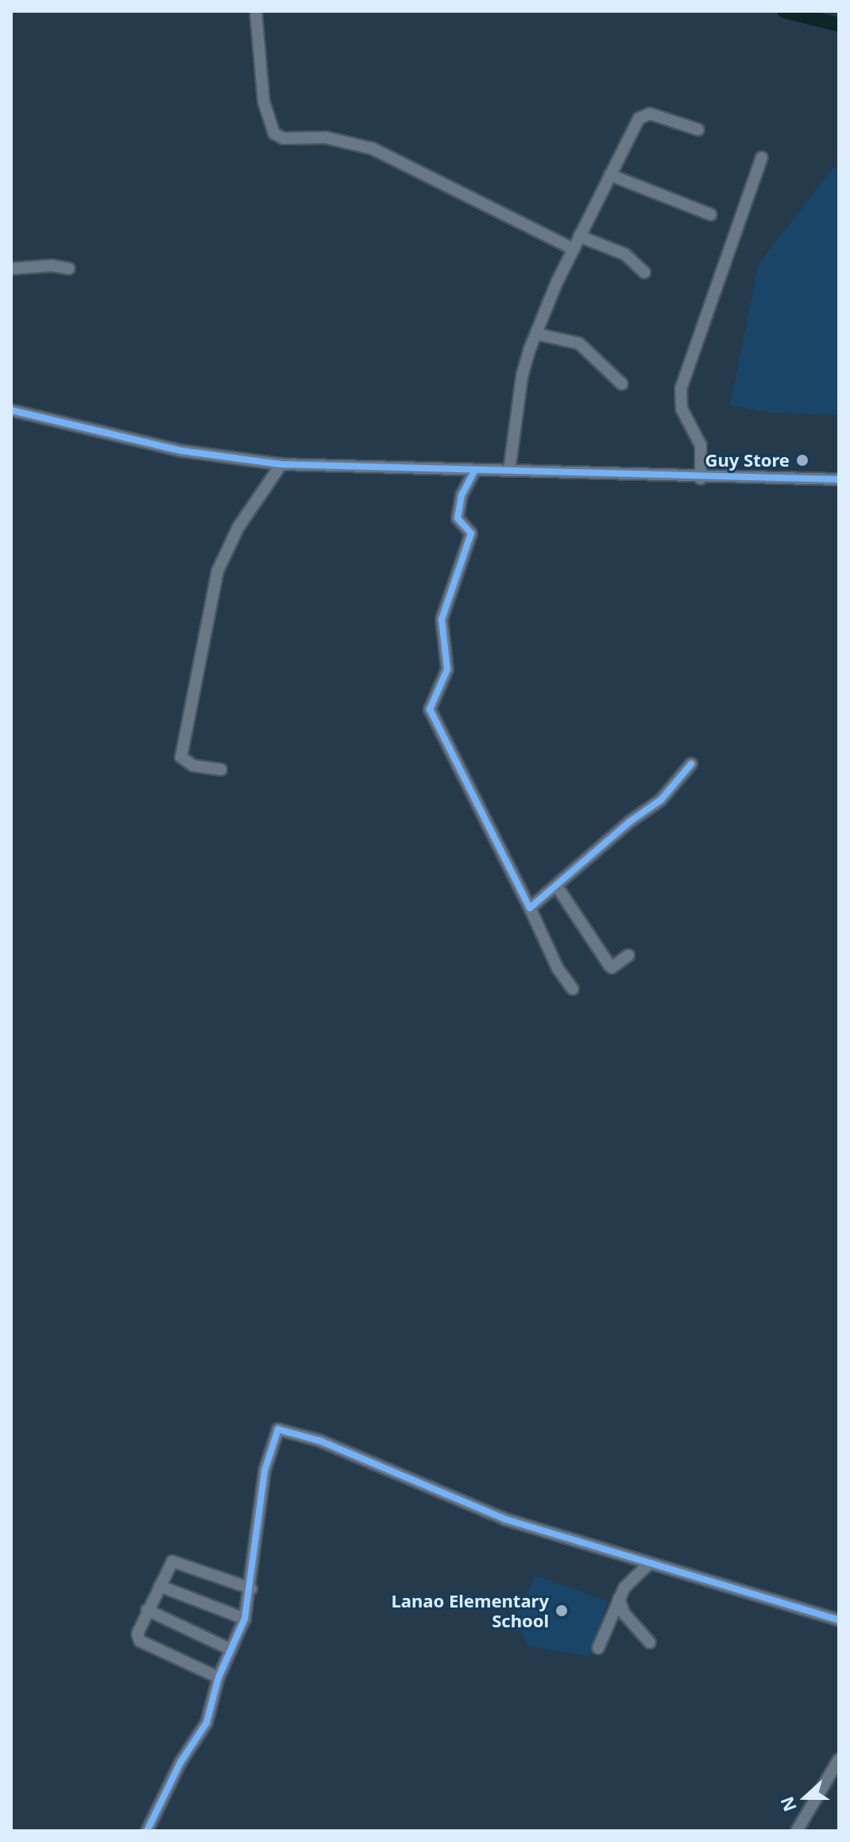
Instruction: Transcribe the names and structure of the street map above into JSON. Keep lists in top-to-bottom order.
{
  "places": ["Guy Store", "Lanao Elementary School"],
  "north": "left"
}
